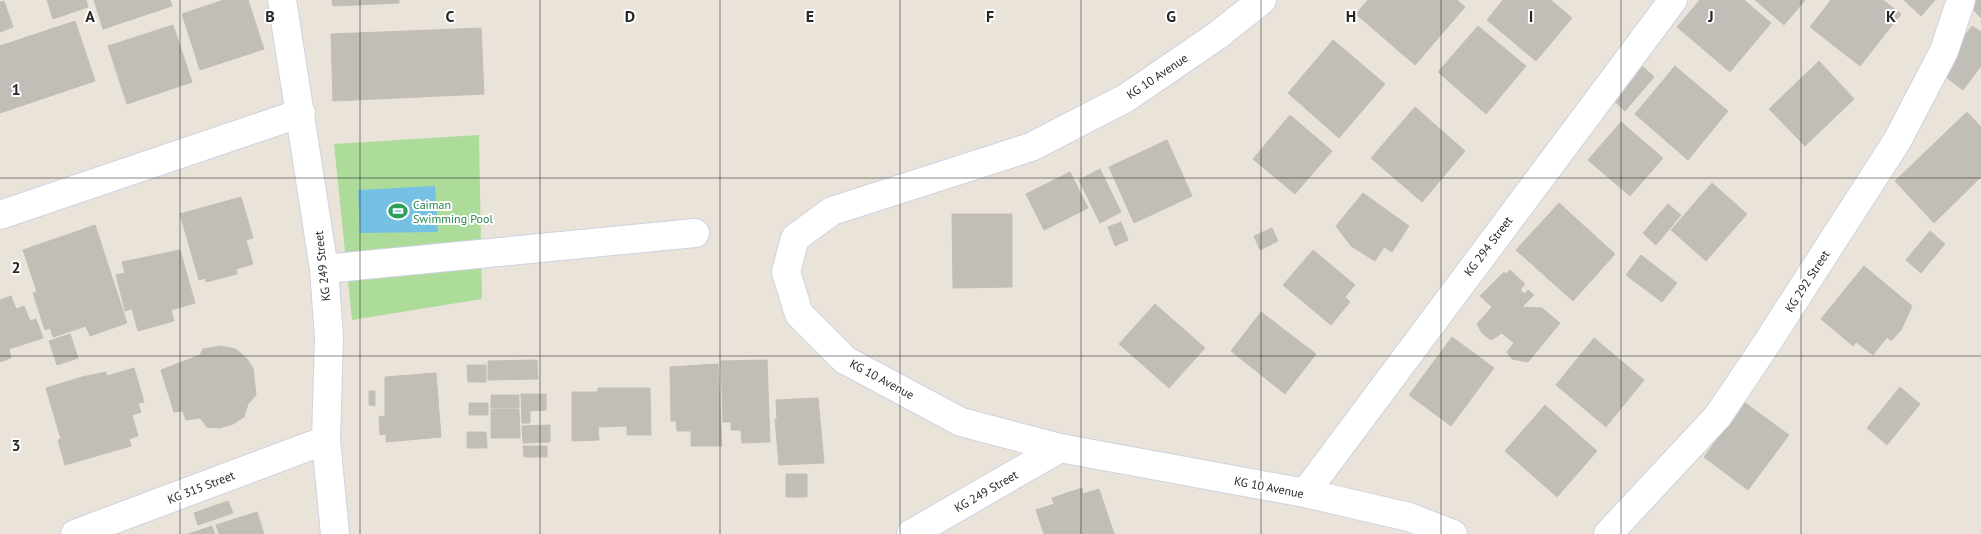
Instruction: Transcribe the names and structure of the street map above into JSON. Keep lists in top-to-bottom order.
{
  "streets": {
    "street": [
      "KG 10 Avenue",
      "KG 294 Street",
      "KG 249 Street",
      "KG 292 Street",
      "KG 315 Street"
    ]
  },
  "crossings": [
    ["KG 10 Avenue", "KG 294 Street"],
    ["KG 10 Avenue", "KG 249 Street"],
    ["KG 249 Street", "KG 315 Street"]
  ],
  "places": {
    "sports": ["Caiman Swimming Pool"]
  },
  "grid": {
    "columns": [
      "A",
      "B",
      "C",
      "D",
      "E",
      "F",
      "G",
      "H",
      "I",
      "J",
      "K"
    ],
    "rows": ["1", "2", "3"]
  }
}
